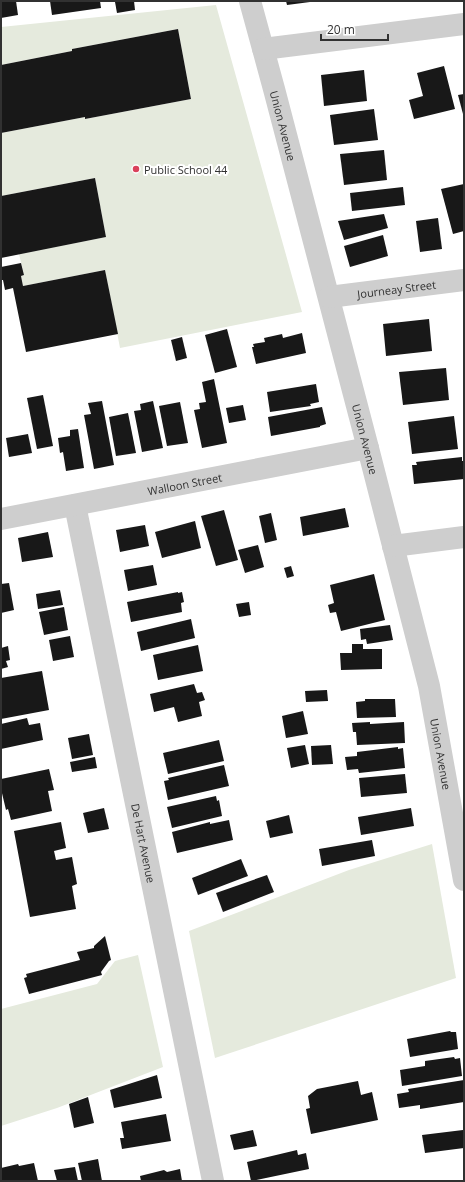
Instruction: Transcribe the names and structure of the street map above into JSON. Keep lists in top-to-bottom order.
{
  "streets": {
    "street": [
      "Union Avenue",
      "Journeay Street",
      "Walloon Street",
      "De Hart Avenue"
    ]
  },
  "crossings": [
    ["Union Avenue", "Journeay Street"],
    ["Union Avenue", "Walloon Street"],
    ["Walloon Street", "De Hart Avenue"]
  ],
  "places": ["Public School 44"],
  "scale_bar": "20 m"
}
